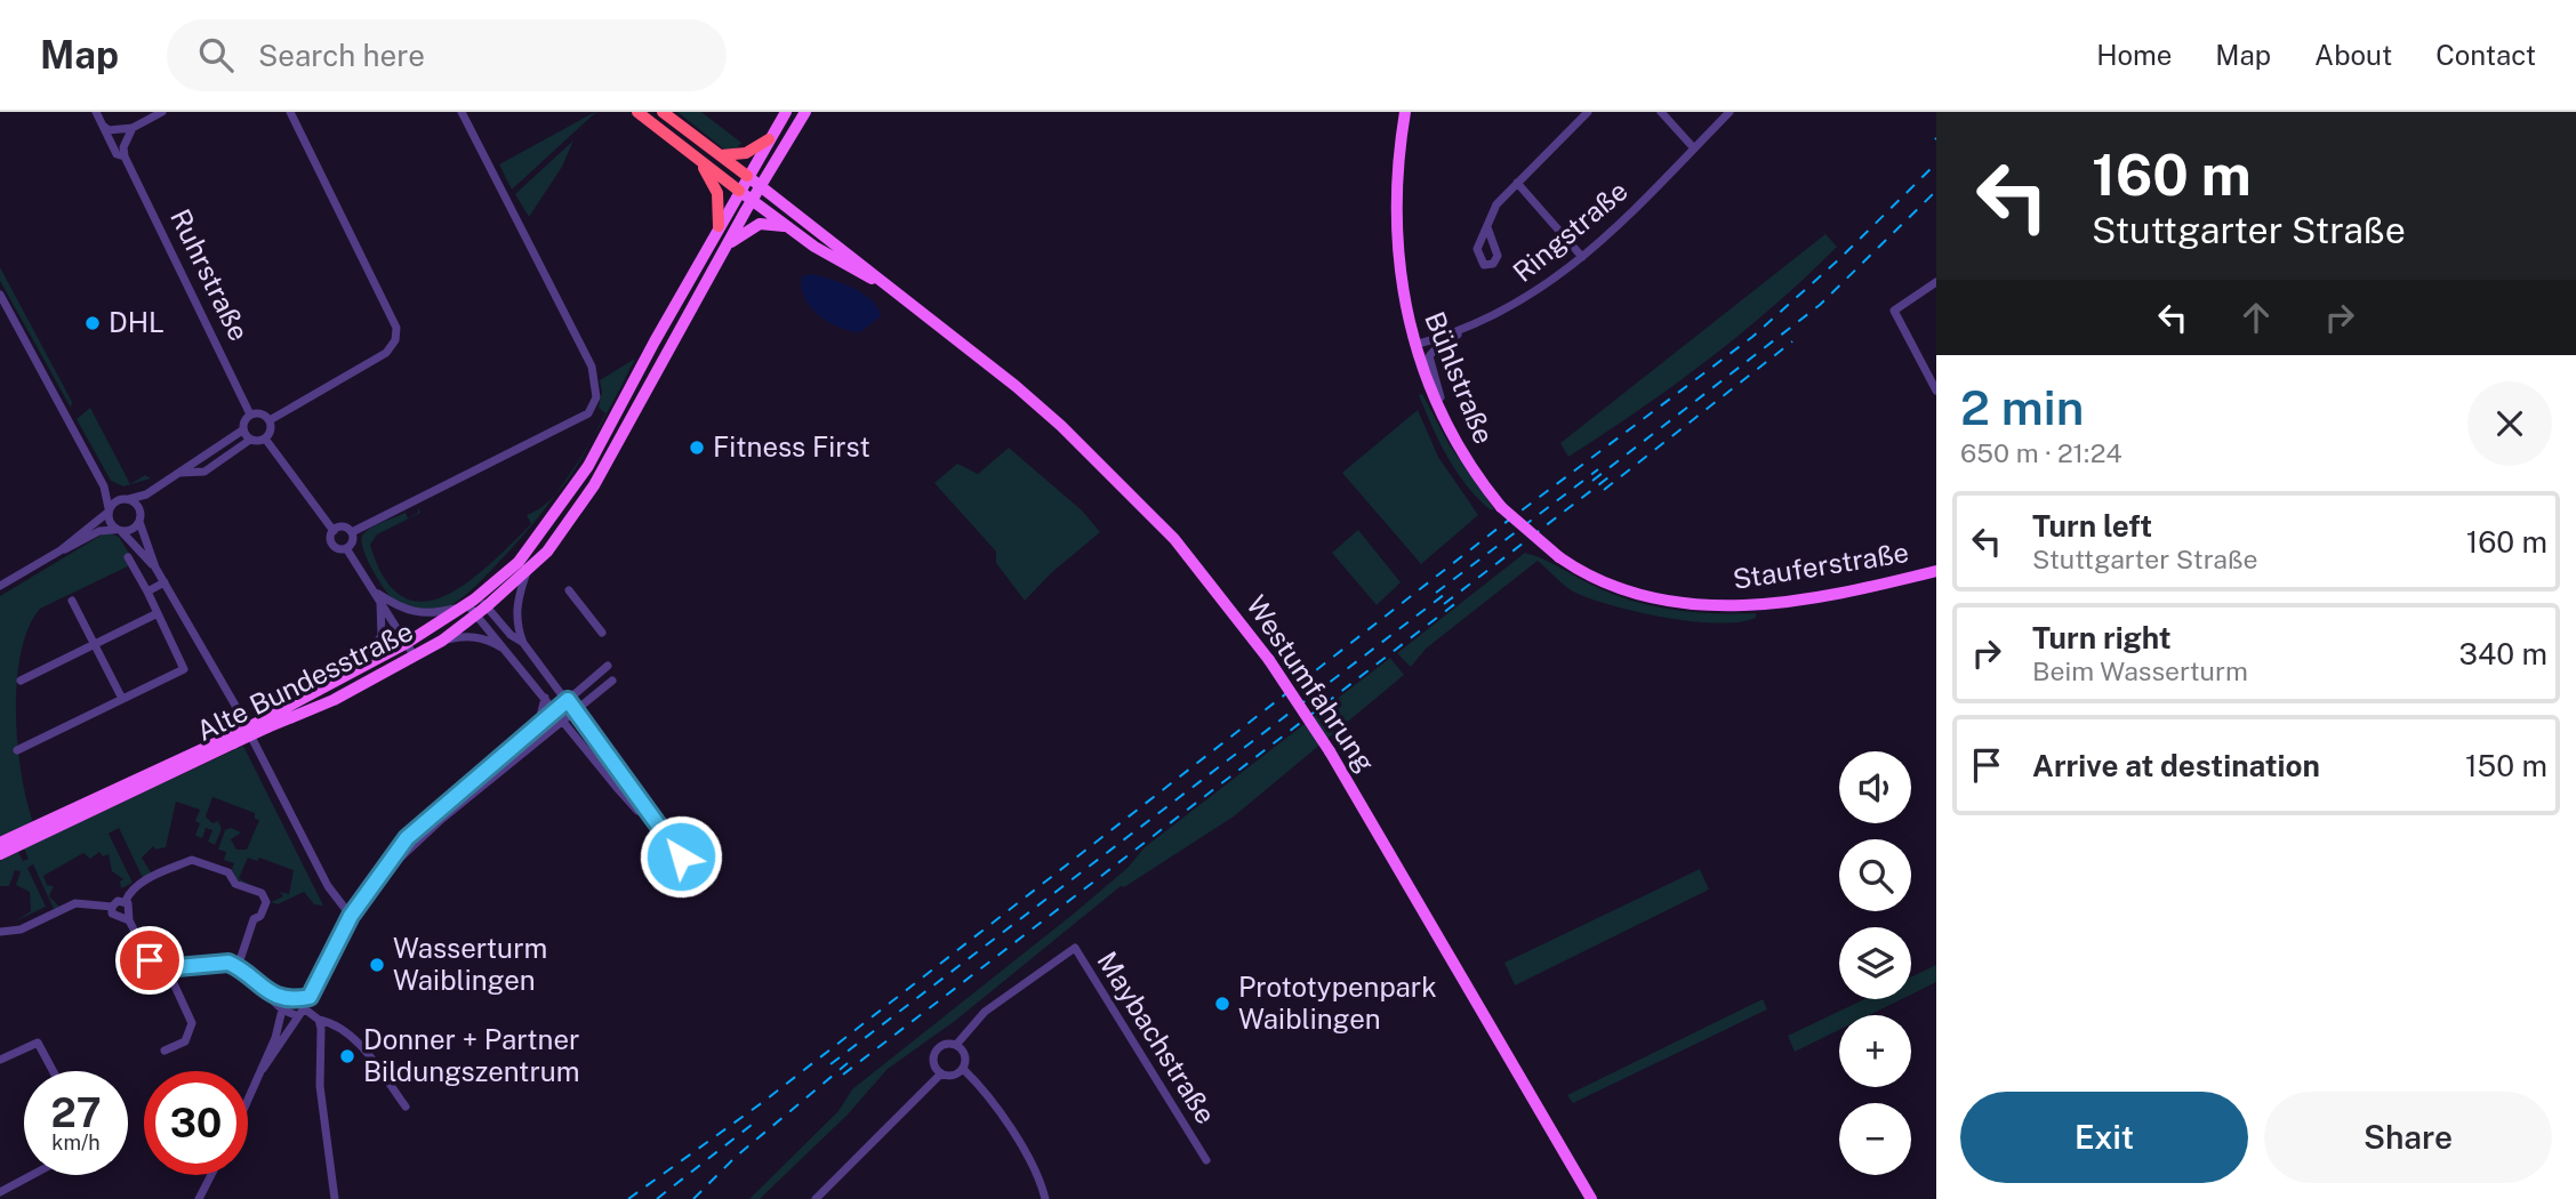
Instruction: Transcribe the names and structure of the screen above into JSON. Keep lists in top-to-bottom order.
{
  "streets": {
    "main road": [
      "Bühlstraße",
      "Stauferstraße",
      "Alte Bundesstraße",
      "Westumfahrung"
    ],
    "street": ["Ringstraße", "Ruhrstraße", "Maybachstraße"]
  },
  "crossings": [
    ["Ringstraße", "Bühlstraße"],
    ["Bühlstraße", "Stauferstraße"],
    ["Alte Bundesstraße", "Westumfahrung"]
  ],
  "places": [
    "DHL",
    "Fitness First",
    "Wasserturm Waiblingen",
    "Prototypenpark Waiblingen",
    "Donner + Partner Bildungszentrum"
  ],
  "page": {
    "header": "Map",
    "search": "Search here",
    "nav": [
      "Home",
      "Map",
      "About",
      "Contact"
    ],
    "turn": ["160 m", "Stuttgarter Straße"],
    "heading": ["2 min", "650 m · 21:24"],
    "list": [
      {
        "name": "Turn left",
        "note": "Stuttgarter Straße",
        "value": "160 m"
      },
      {
        "name": "Turn right",
        "note": "Beim Wasserturm",
        "value": "340 m"
      },
      {
        "name": "Arrive at destination",
        "value": "150 m"
      }
    ],
    "map_buttons": ["+", "−"],
    "speed": "27 km/h",
    "limit": "30",
    "buttons": ["Exit", "Share"]
  }
}
